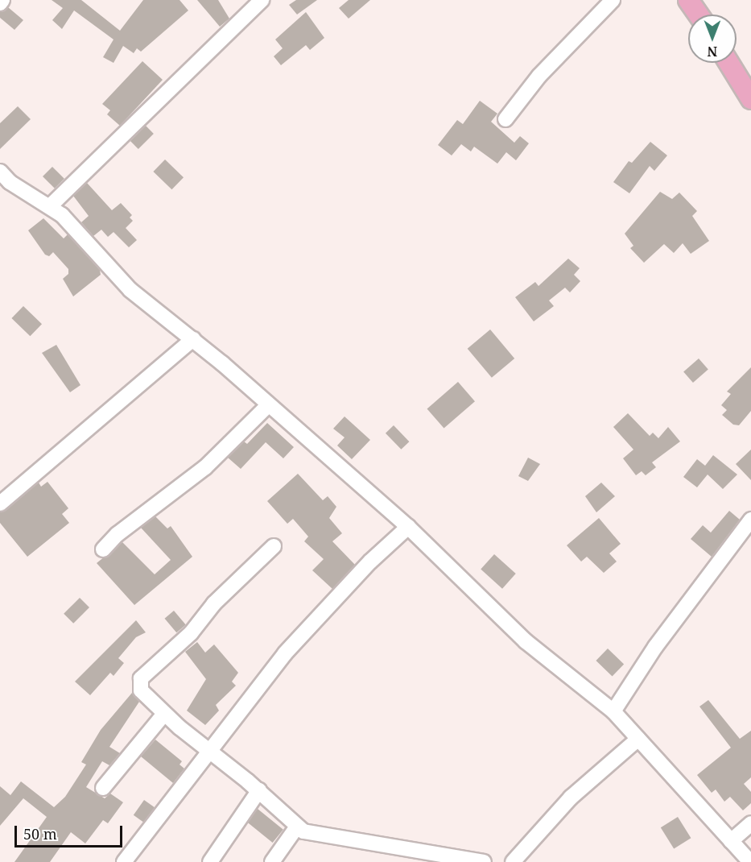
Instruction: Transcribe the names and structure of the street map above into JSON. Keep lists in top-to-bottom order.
{
  "scale_bar": "50 m",
  "north": "bottom"
}
